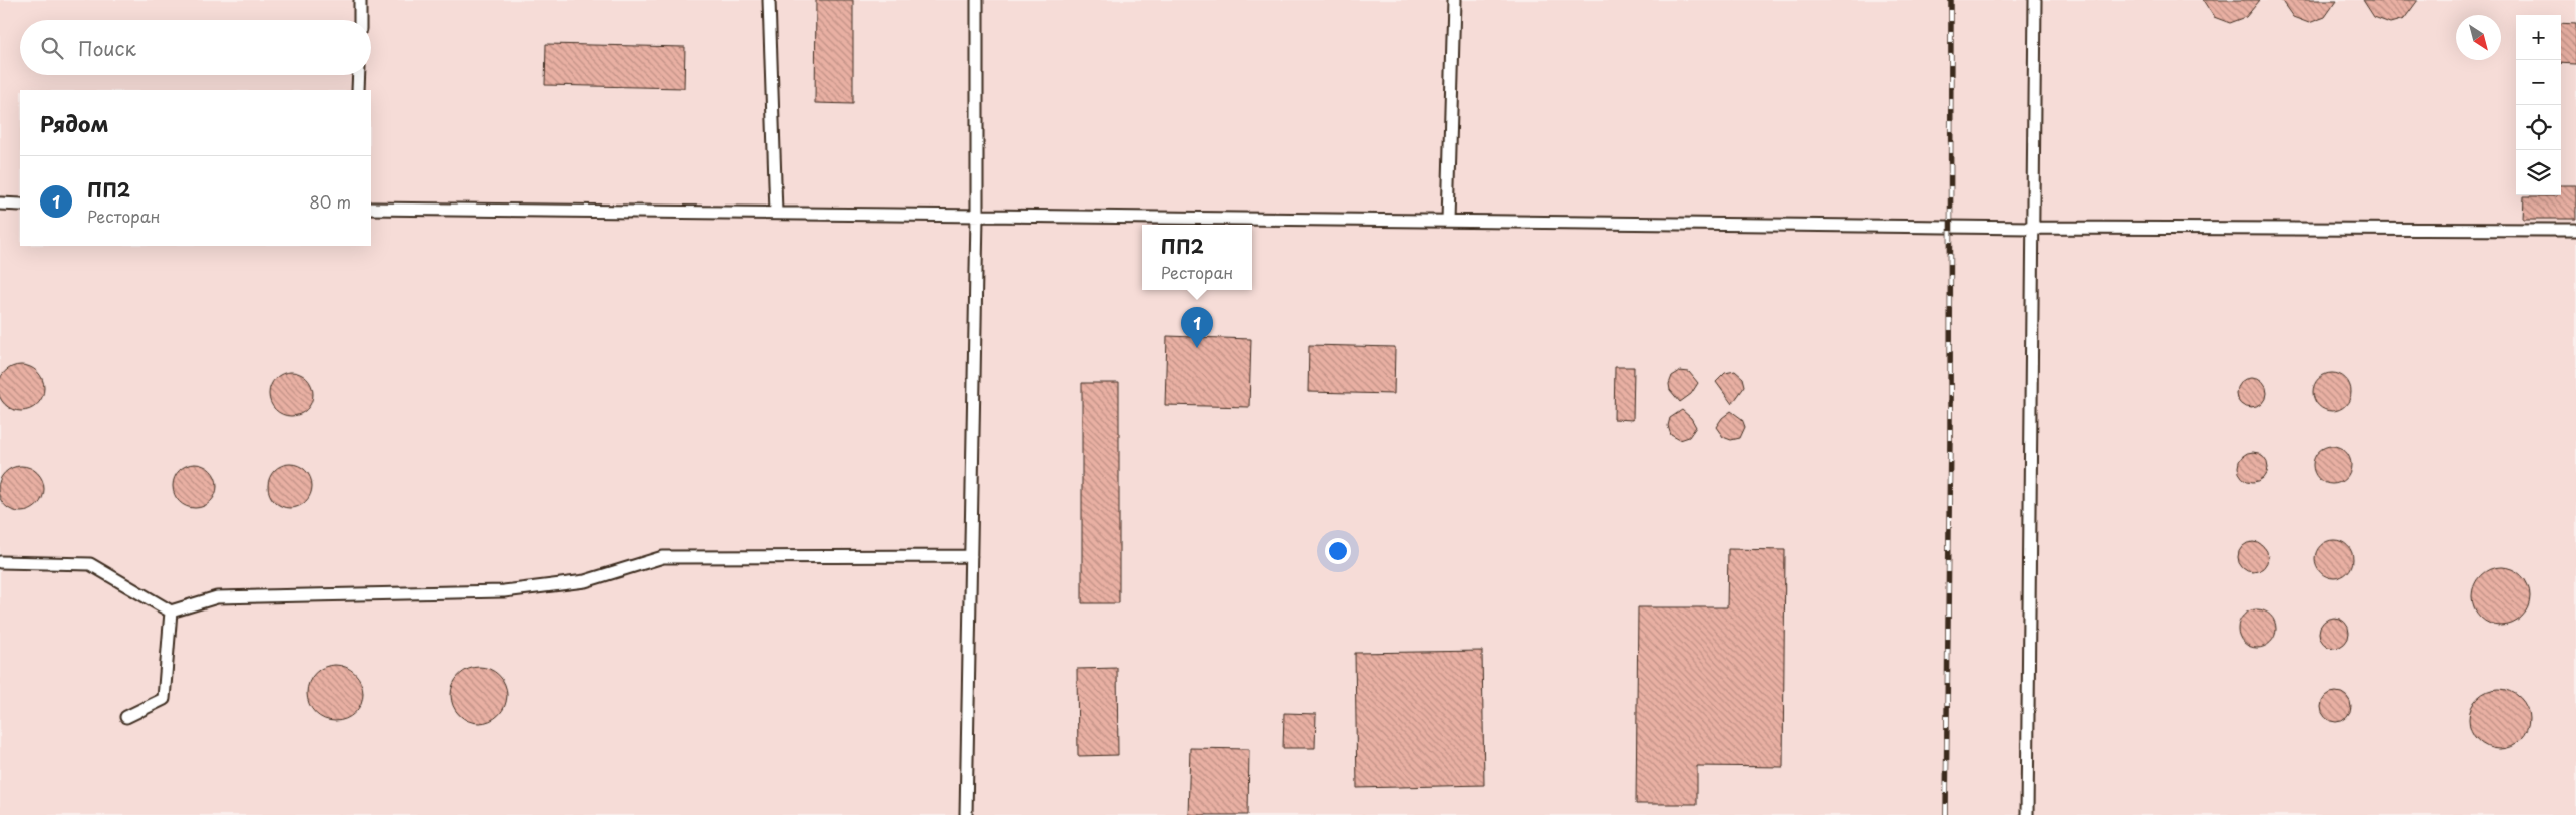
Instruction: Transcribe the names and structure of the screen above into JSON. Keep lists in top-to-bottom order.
{
  "north": "bottom right",
  "page": {
    "map_buttons": ["+", "−"],
    "search": "Поиск",
    "heading": "Рядом",
    "list": [
      {
        "mark": "1",
        "name": "ПП2",
        "note": "Ресторан",
        "value": "80 m"
      }
    ],
    "popup": ["ПП2", "Ресторан"],
    "pins": "1"
  }
}
